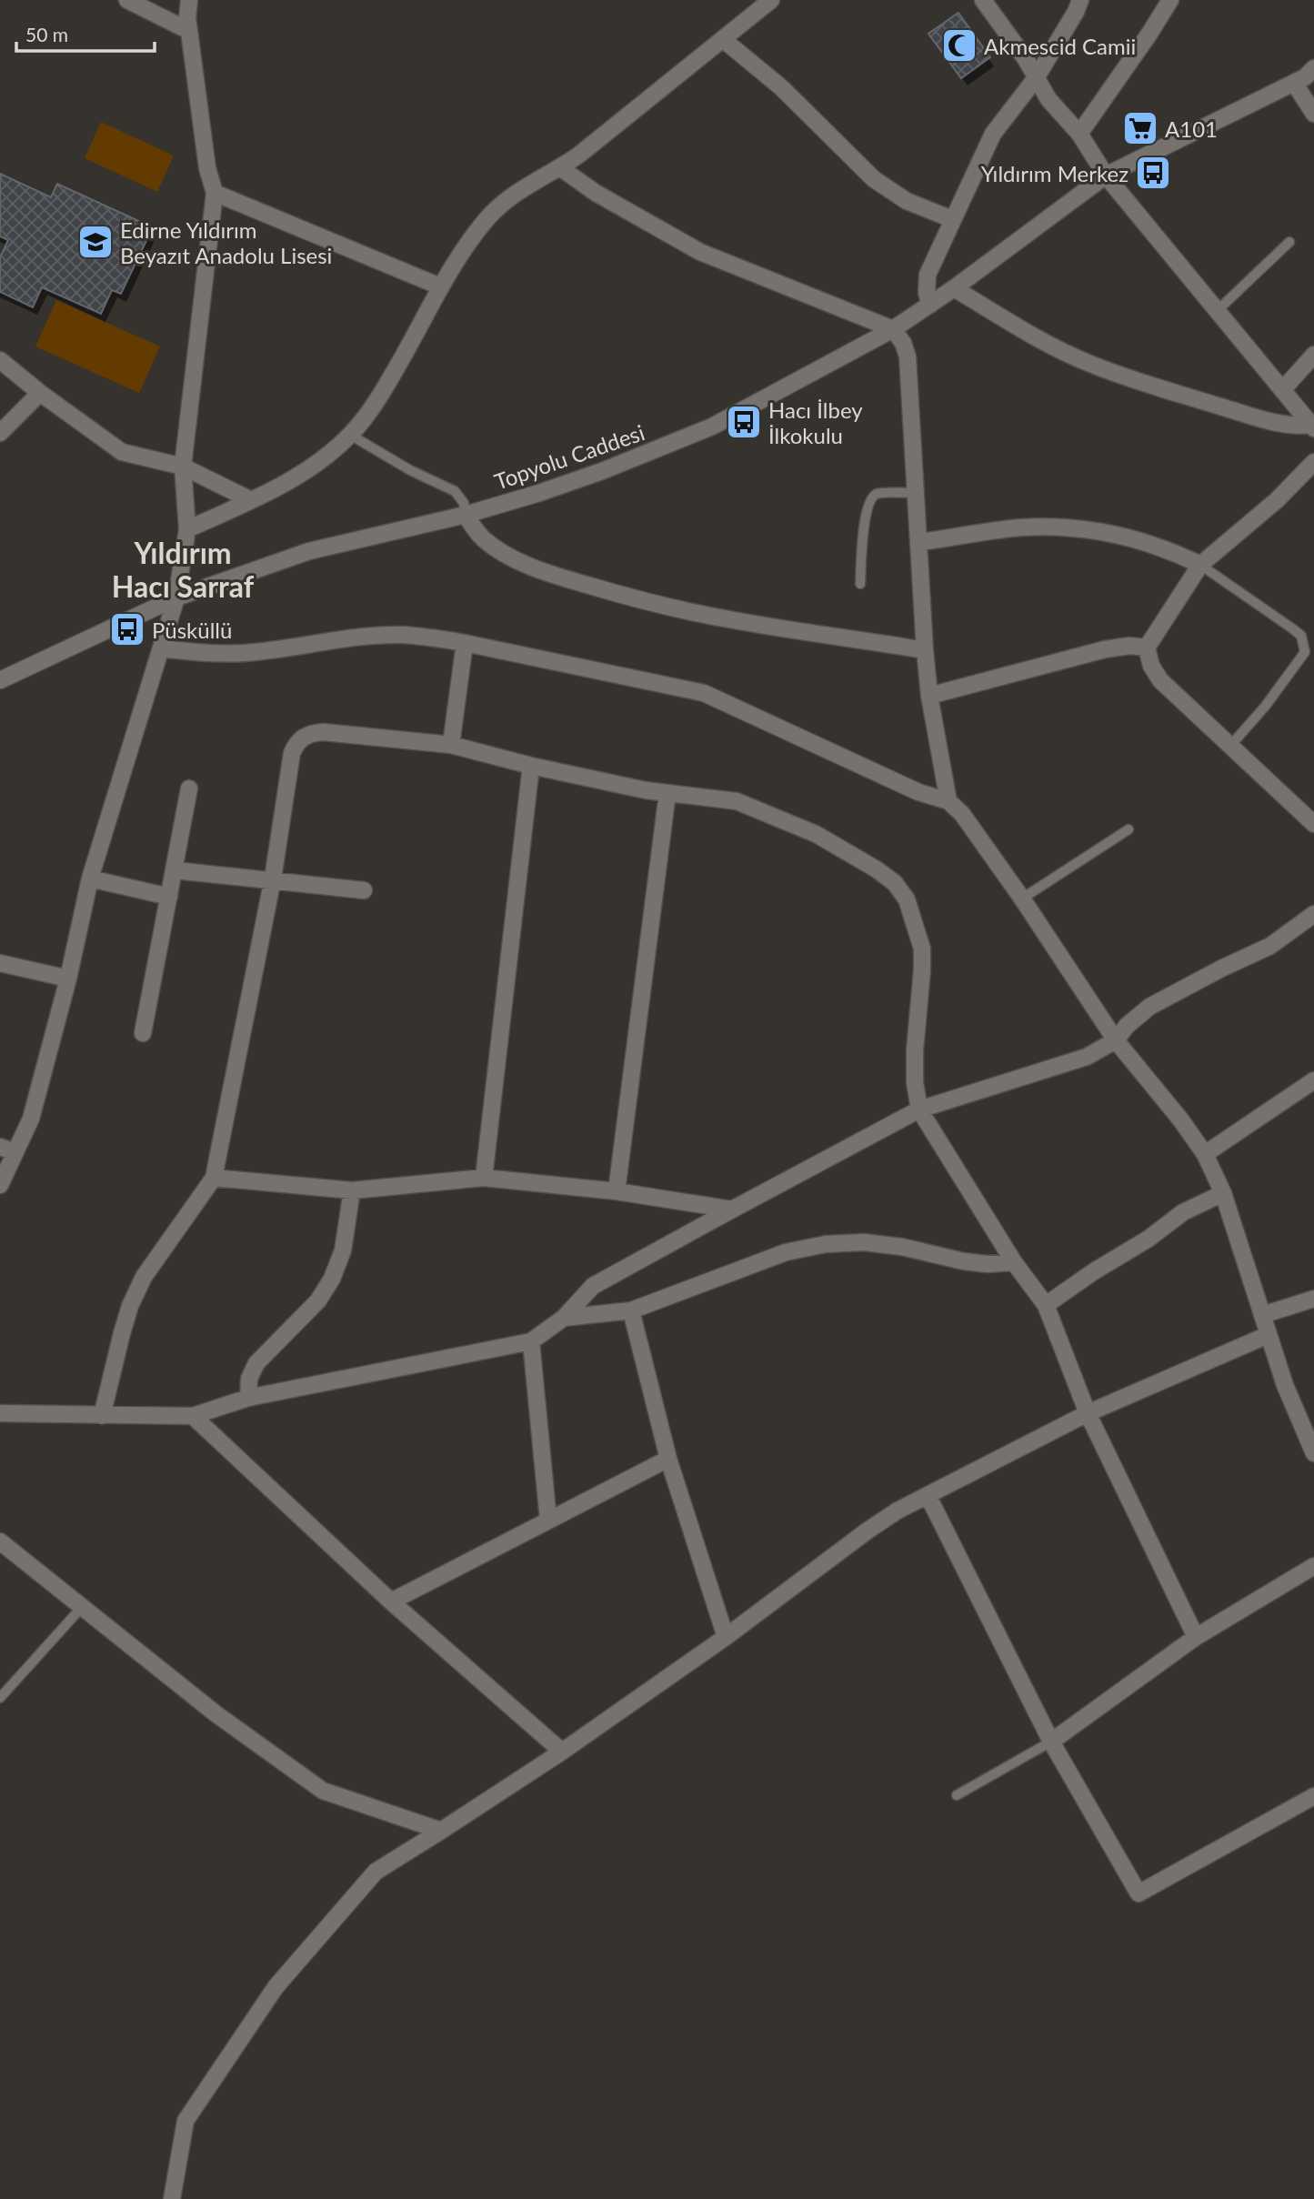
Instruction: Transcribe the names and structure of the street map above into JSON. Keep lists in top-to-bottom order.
{
  "streets": {
    "street": ["Topyolu Caddesi"]
  },
  "districts": ["Yıldırım Hacı Sarraf"],
  "places": {
    "mosque": ["Akmescid Camii"],
    "supermarket": ["A101"],
    "bus stop": ["Yıldırım Merkez", "Hacı İlbey İlkokulu", "Püsküllü"],
    "school or university": ["Edirne Yıldırım Beyazıt Anadolu Lisesi"]
  },
  "scale_bar": "50 m"
}
